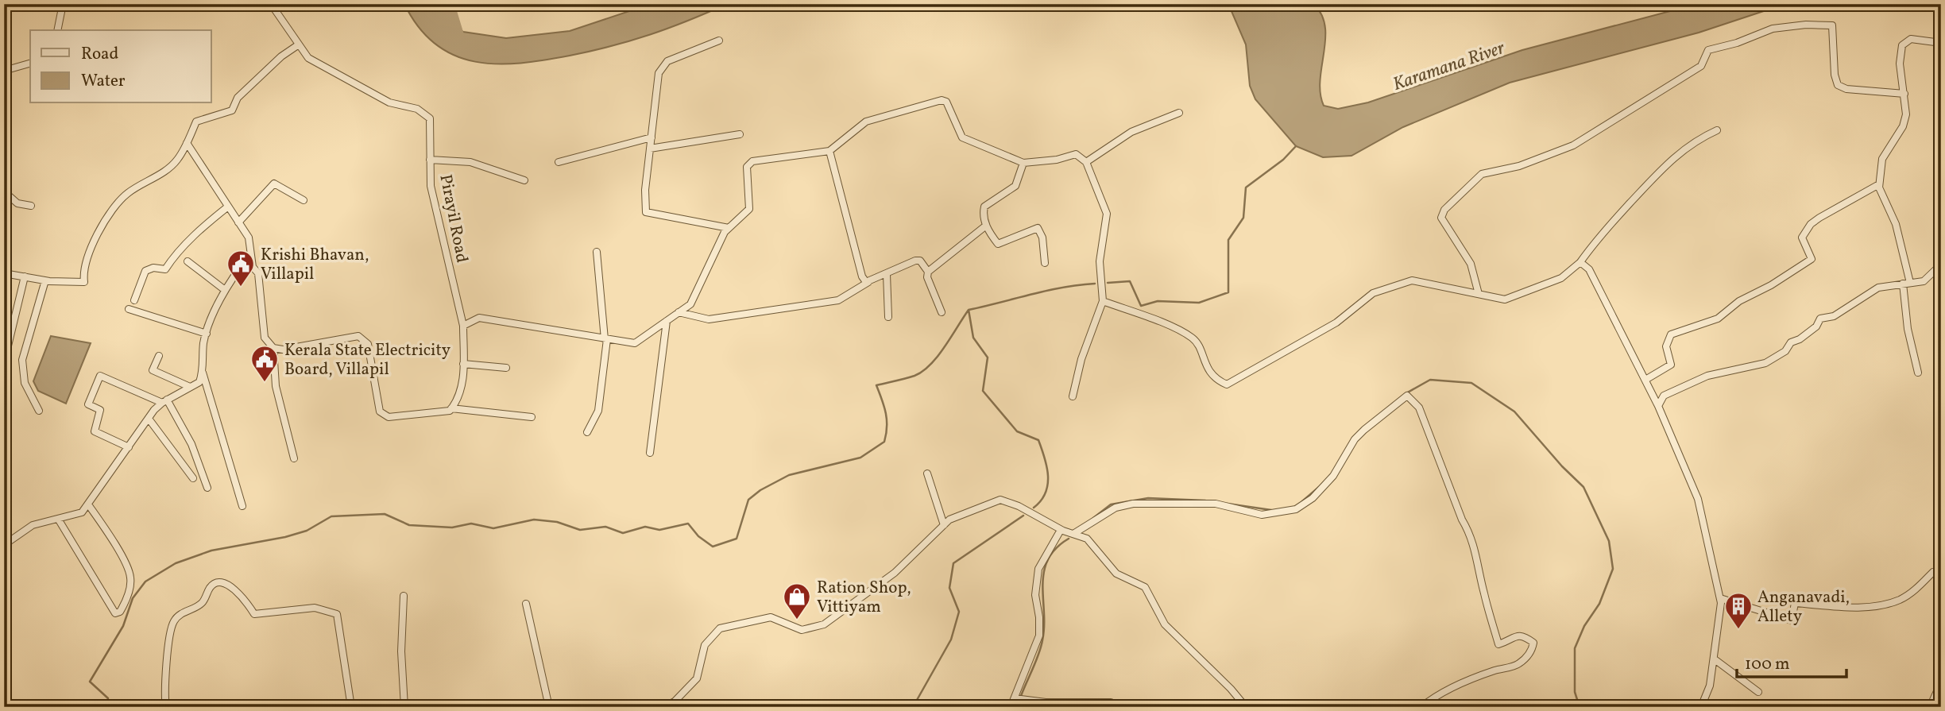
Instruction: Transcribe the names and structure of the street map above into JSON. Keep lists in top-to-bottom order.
{
  "streets": {
    "street": ["Pirayil Road"]
  },
  "water": ["Karamana River"],
  "places": {
    "public building": ["Krishi Bhavan, Villapil", "Kerala State Electricity Board, Villapil"],
    "shop": ["Ration Shop, Vittiyam"],
    "building": ["Anganavadi, Allety"]
  },
  "legend": ["Road", "Water"],
  "scale_bar": "100 m"
}
